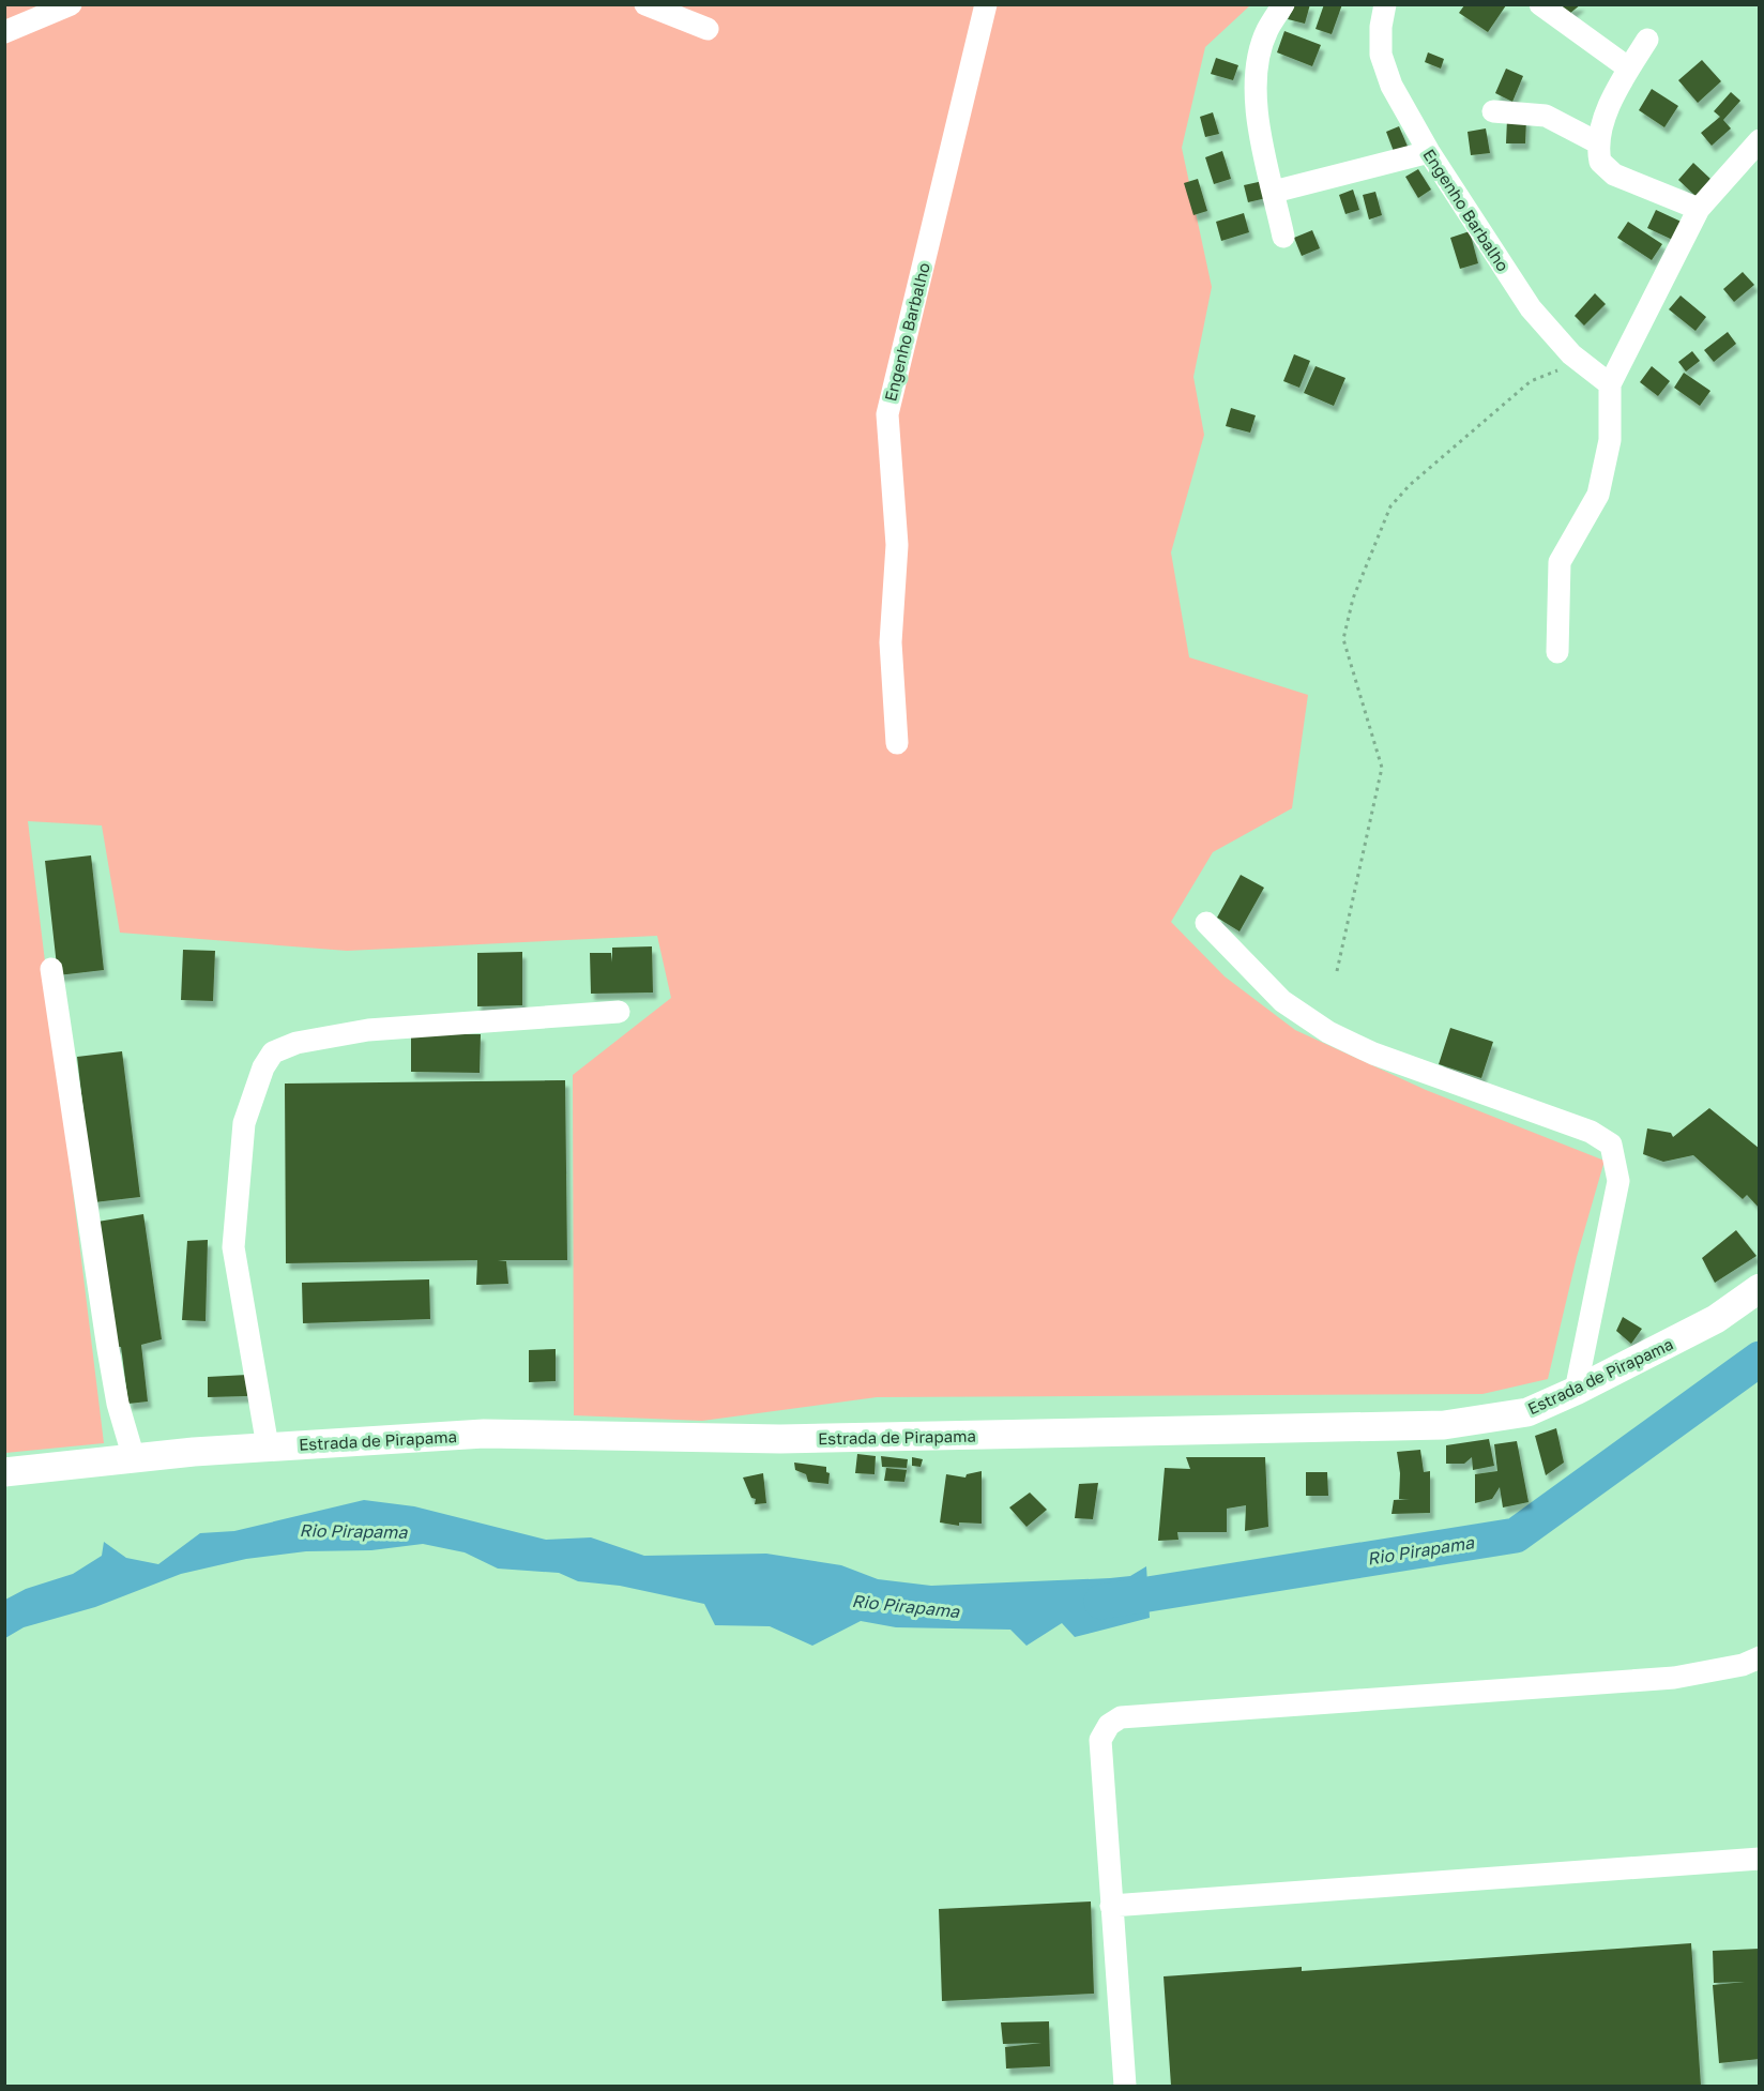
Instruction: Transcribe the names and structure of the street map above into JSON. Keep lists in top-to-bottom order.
{
  "streets": {
    "main road": ["Estrada de Pirapama"],
    "street": ["Engenho Barbalho"]
  },
  "water": ["Rio Pirapama"]
}
